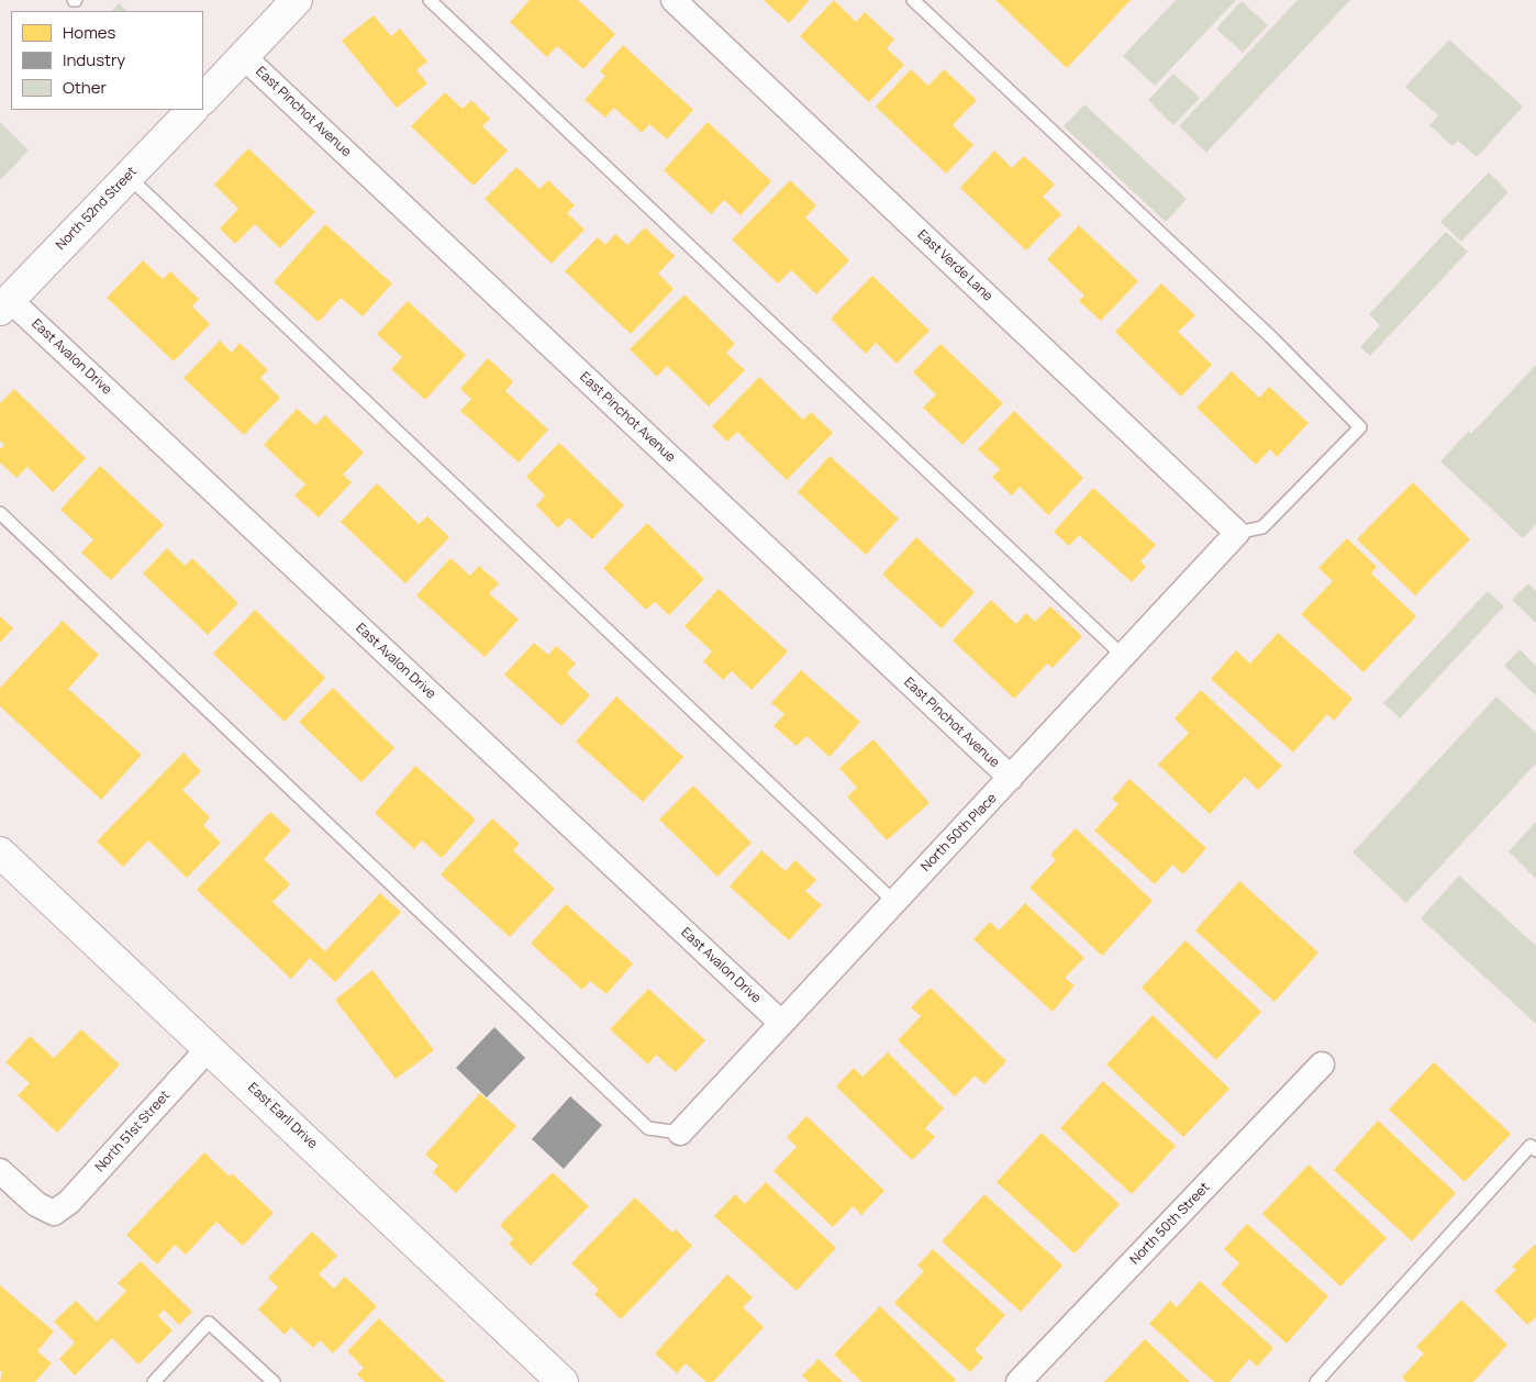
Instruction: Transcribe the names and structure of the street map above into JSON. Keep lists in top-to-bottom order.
{
  "streets": {
    "street": [
      "East Pinchot Avenue",
      "North 52nd Street",
      "East Verde Lane",
      "East Avalon Drive",
      "North 50th Place",
      "East Earll Drive",
      "North 51st Street",
      "North 50th Street"
    ]
  },
  "crossings": [
    ["East Pinchot Avenue", "North 50th Place"],
    ["North 52nd Street", "East Avalon Drive"],
    ["East Verde Lane", "North 50th Place"],
    ["East Avalon Drive", "North 50th Place"],
    ["East Earll Drive", "North 51st Street"]
  ],
  "legend": ["Homes", "Industry", "Other"]
}
